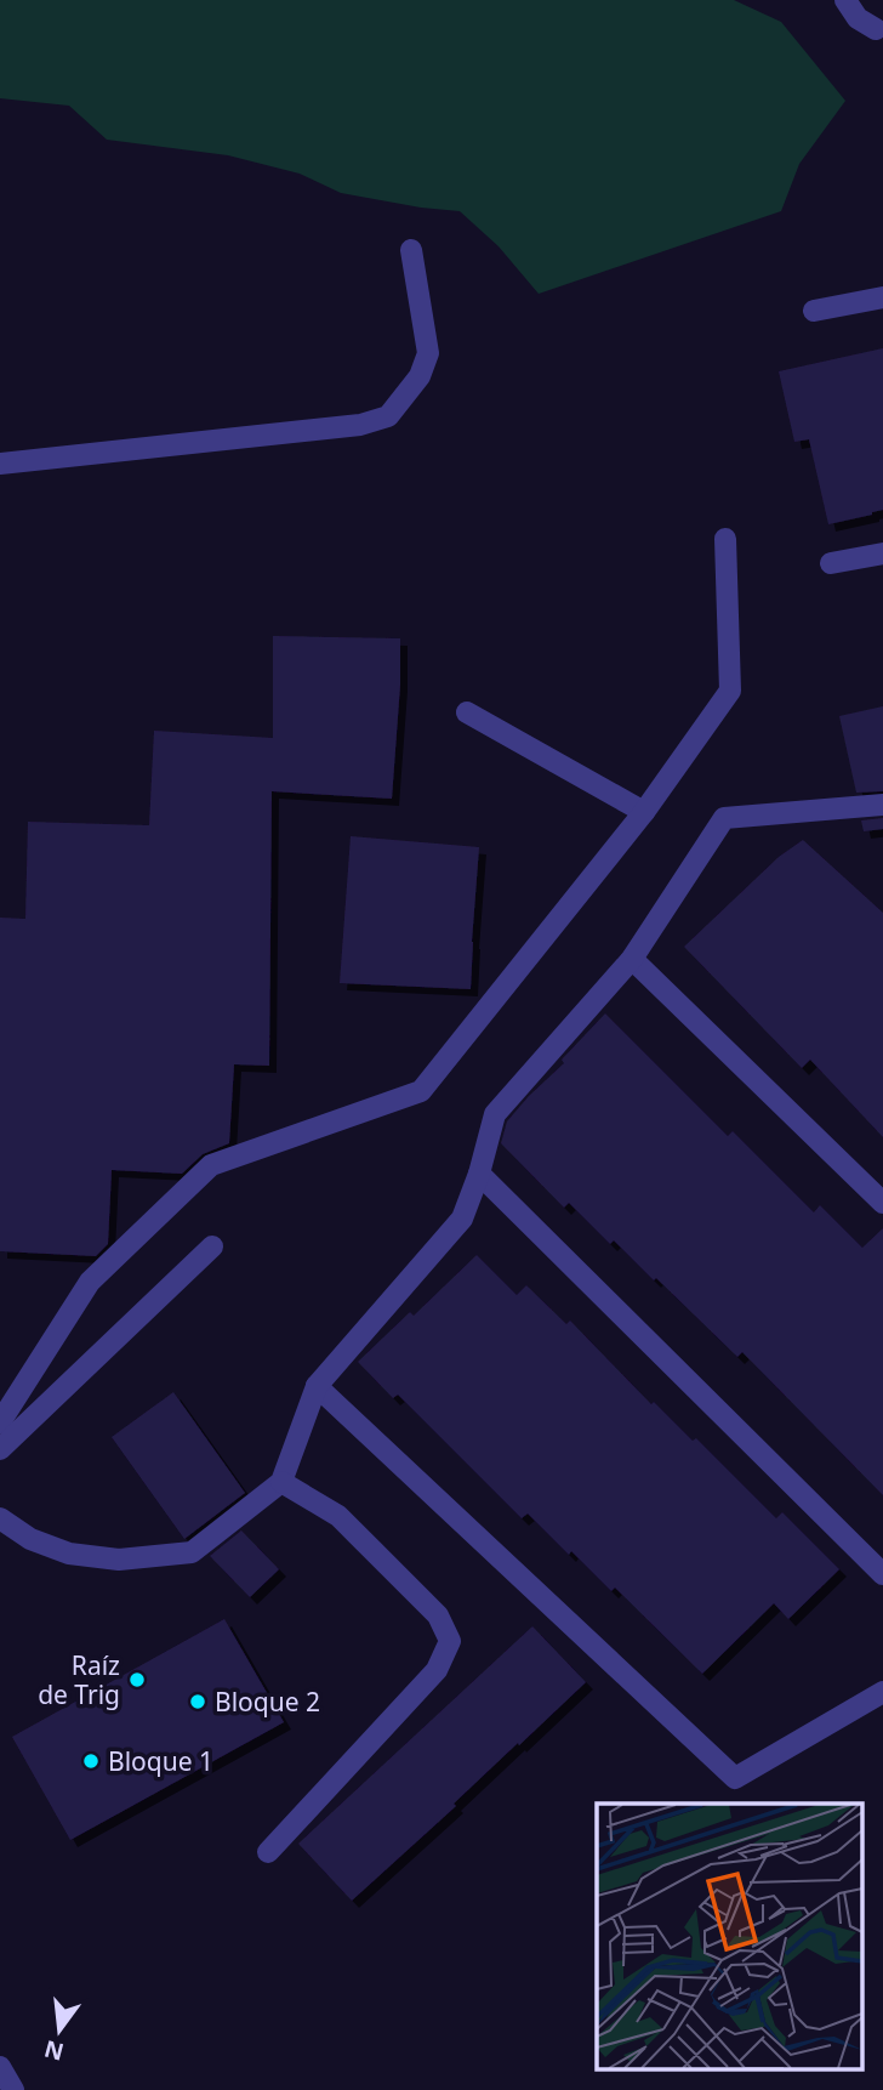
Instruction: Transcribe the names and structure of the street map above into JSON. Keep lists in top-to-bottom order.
{
  "places": ["Raíz de Trig", "Bloque 2", "Bloque 1"],
  "north": "bottom"
}
